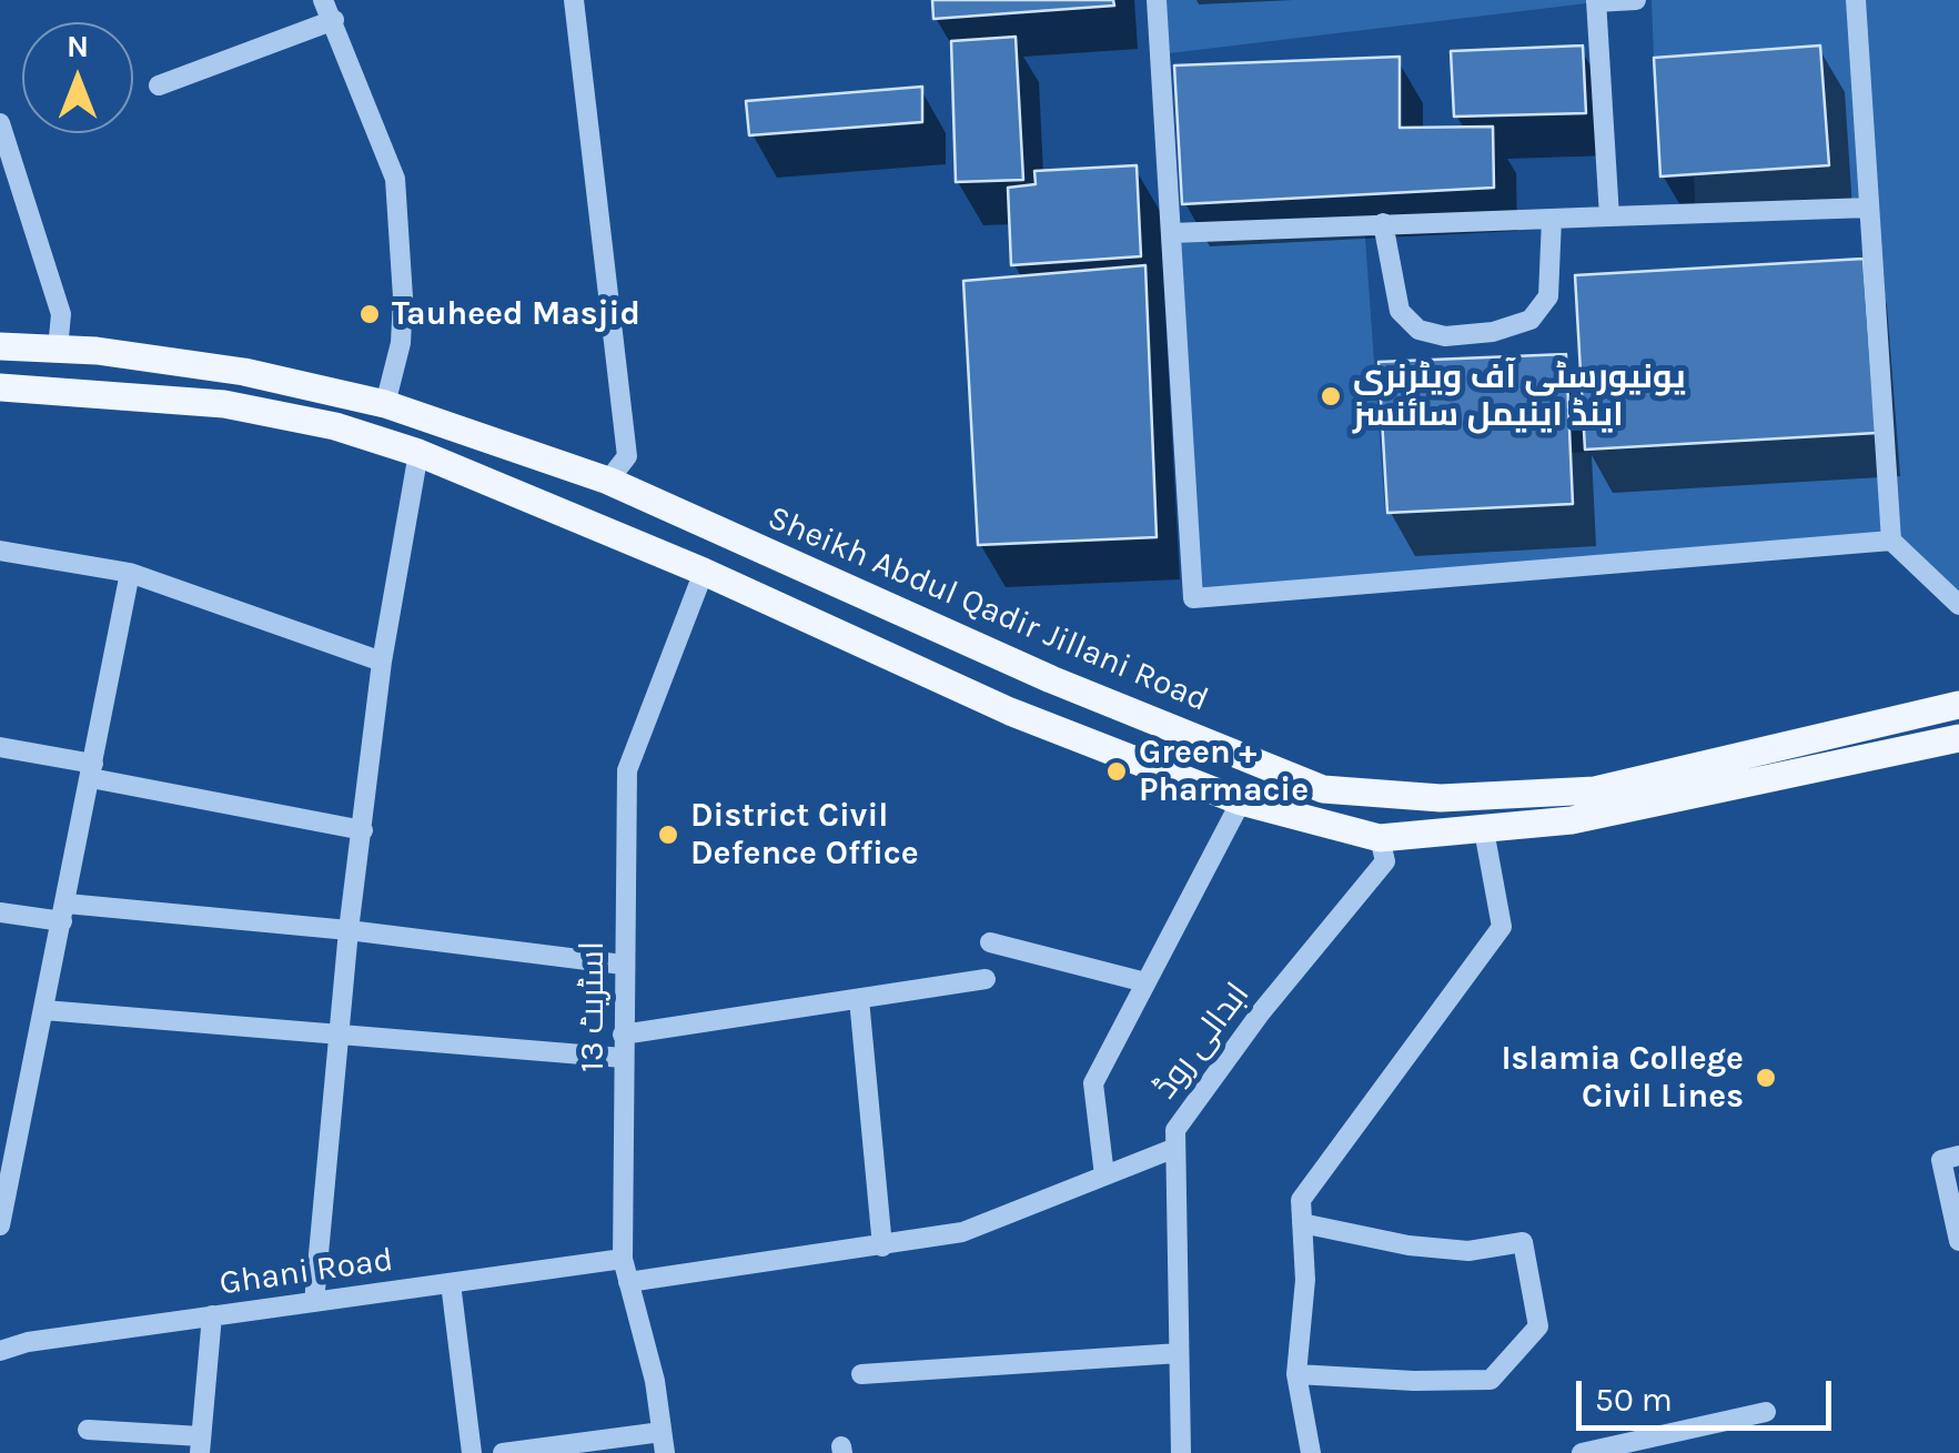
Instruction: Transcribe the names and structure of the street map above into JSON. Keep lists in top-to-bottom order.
{
  "streets": {
    "main road": ["Sheikh Abdul Qadir Jillani Road"],
    "street": ["اسٹریٹ 13", "ابدالی روڈ", "Ghani Road"]
  },
  "crossings": [
    ["اسٹریٹ 13", "Ghani Road"]
  ],
  "places": [
    "Tauheed Masjid",
    "یونیورسٹی آف ویٹرنری اینڈ اینیمل سائنسز",
    "Green + Pharmacie",
    "District Civil Defence Office",
    "Islamia College Civil Lines"
  ],
  "scale_bar": "50 m",
  "north": "top"
}
